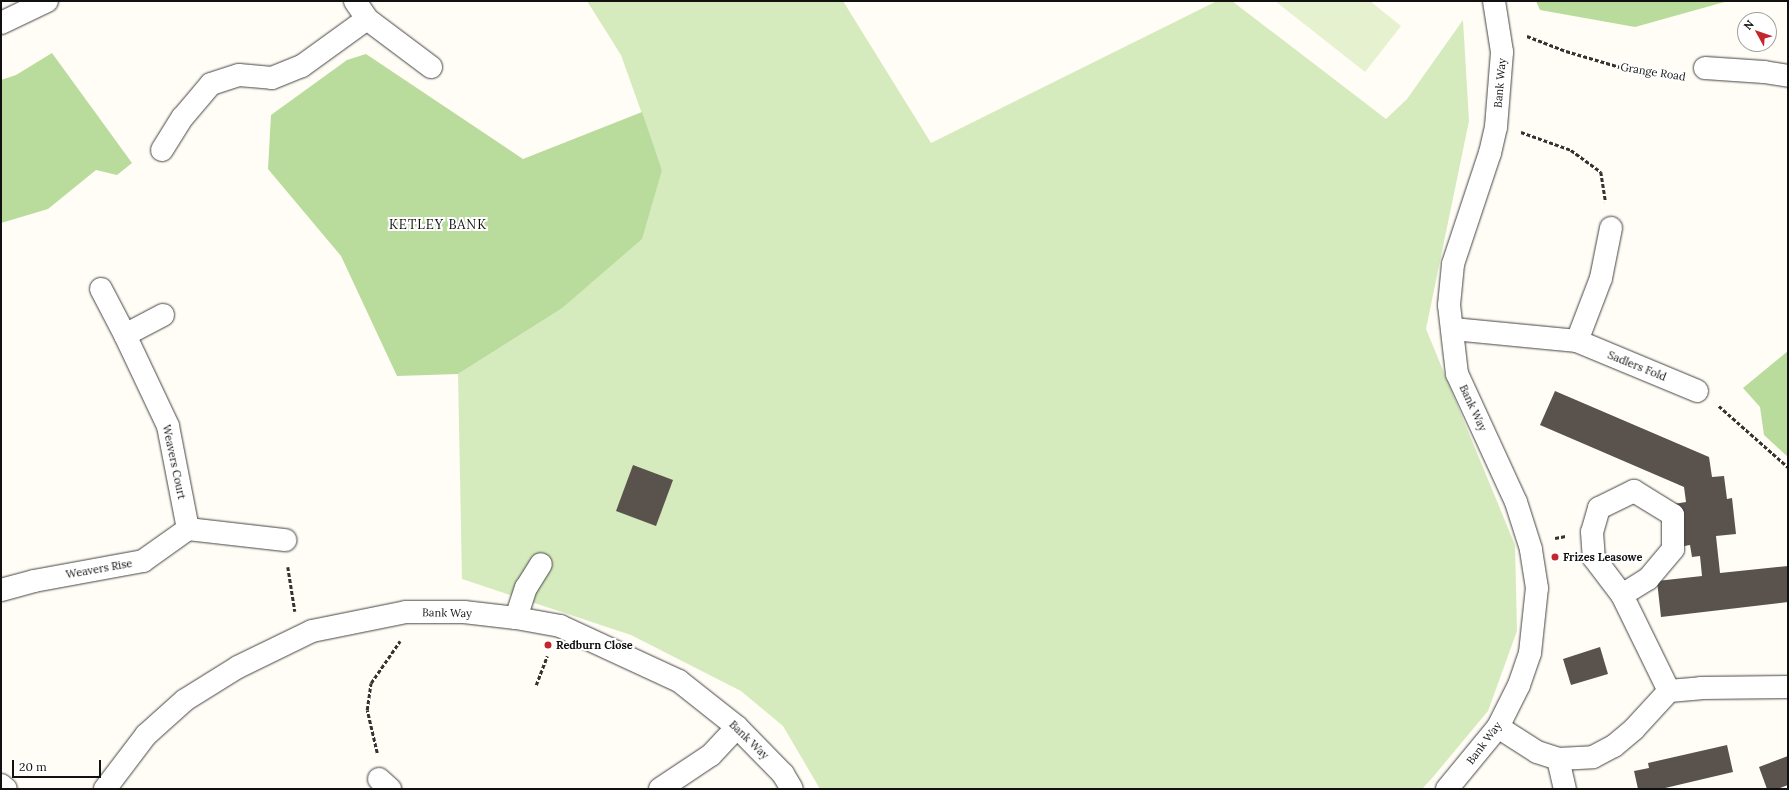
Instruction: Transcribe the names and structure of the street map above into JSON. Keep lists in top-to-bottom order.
{
  "streets": {
    "street": [
      "Bank Way",
      "Sadlers Fold",
      "Weavers Court",
      "Weavers Rise"
    ],
    "path": ["Grange Road"]
  },
  "crossings": [
    ["Grange Road", "Bank Way"],
    ["Bank Way", "Sadlers Fold"],
    ["Weavers Court", "Weavers Rise"]
  ],
  "districts": ["KETLEY BANK"],
  "places": ["Frizes Leasowe", "Redburn Close"],
  "scale_bar": "20 m",
  "north": "top left"
}
